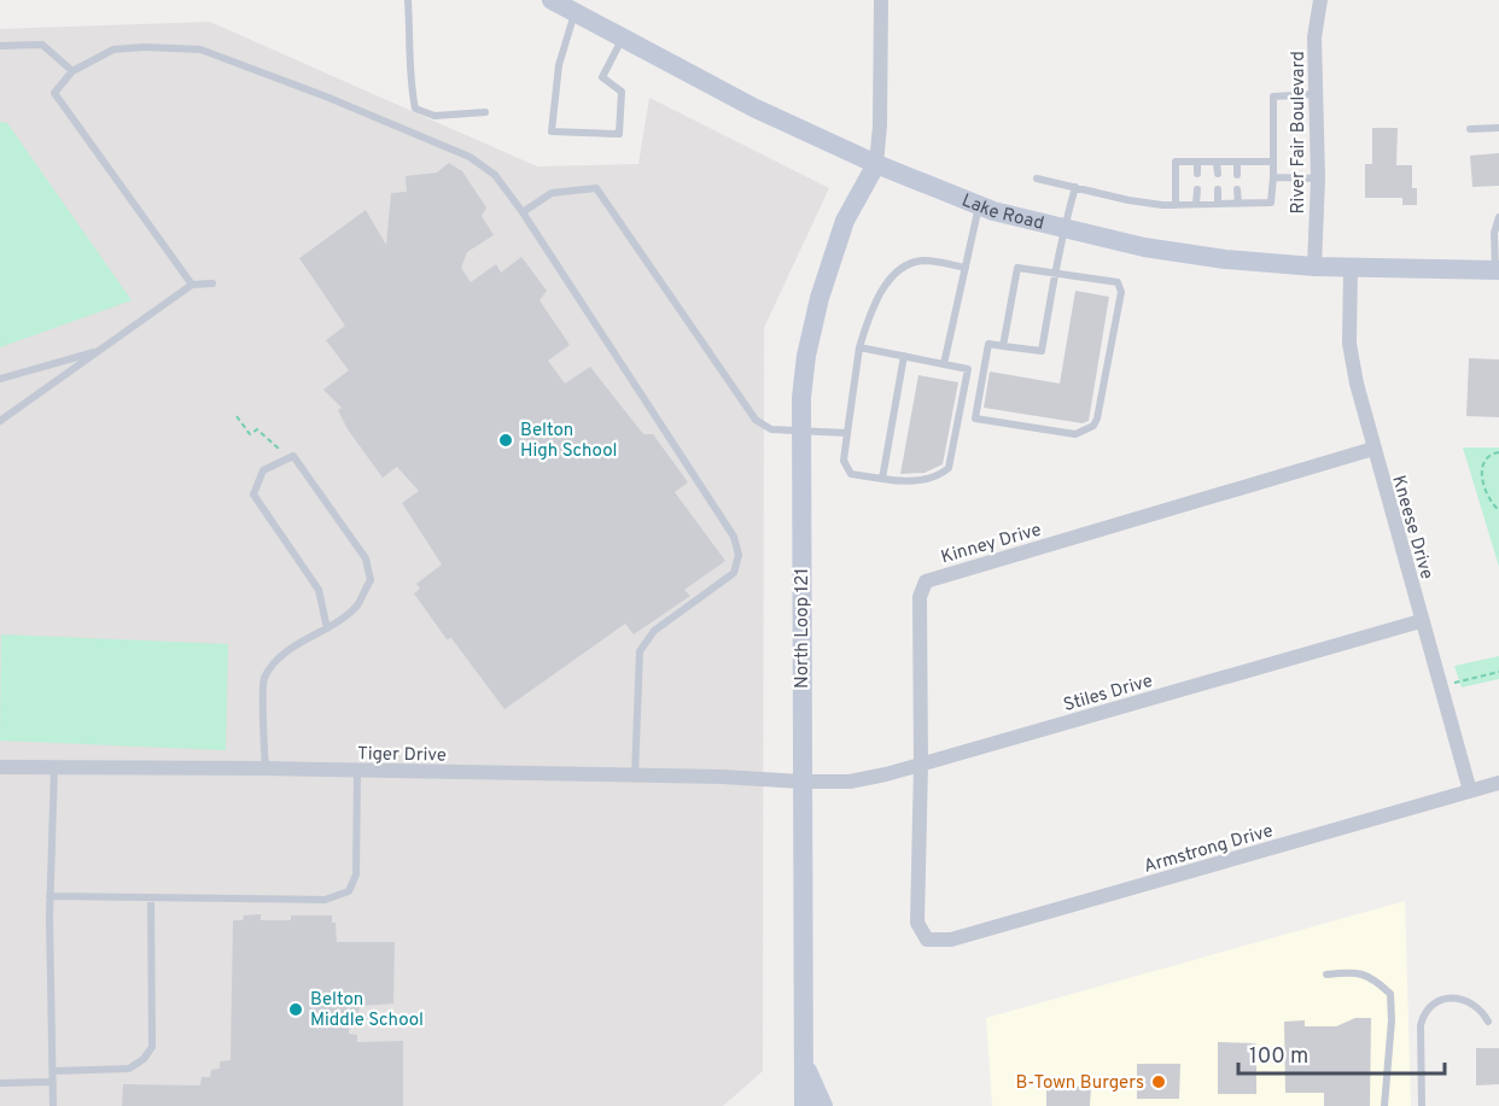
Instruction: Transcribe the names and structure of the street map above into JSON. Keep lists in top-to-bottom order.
{
  "streets": {
    "main road": ["Lake Road", "North Loop 121"],
    "street": [
      "River Fair Boulevard",
      "Kneese Drive",
      "Kinney Drive",
      "Stiles Drive",
      "Tiger Drive",
      "Armstrong Drive"
    ]
  },
  "crossings": [
    ["River Fair Boulevard", "Lake Road"],
    ["Lake Road", "Kneese Drive"],
    ["Lake Road", "North Loop 121"],
    ["Kneese Drive", "Kinney Drive"],
    ["Kneese Drive", "Stiles Drive"],
    ["Kneese Drive", "Armstrong Drive"],
    ["Kinney Drive", "Stiles Drive"],
    ["Kinney Drive", "Armstrong Drive"],
    ["North Loop 121", "Stiles Drive"],
    ["North Loop 121", "Tiger Drive"],
    ["Stiles Drive", "Tiger Drive"]
  ],
  "places": ["Belton High School", "Belton Middle School", "B-Town Burgers"],
  "scale_bar": "100 m"
}
